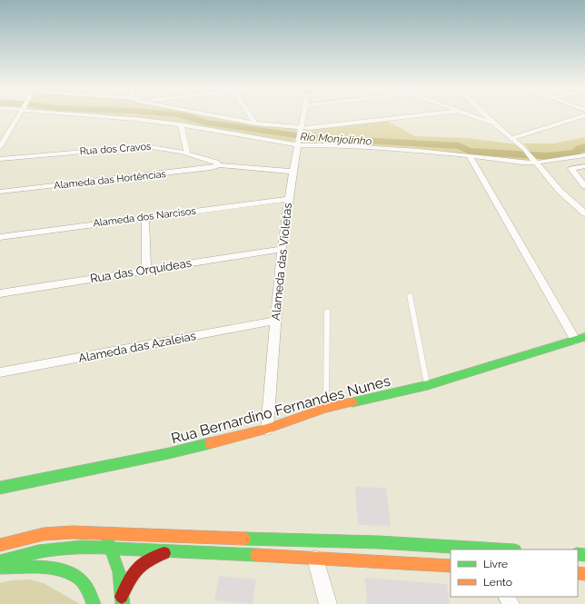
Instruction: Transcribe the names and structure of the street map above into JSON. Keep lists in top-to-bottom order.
{
  "streets": {
    "main road": ["Rua Bernardino Fernandes Nunes"],
    "street": [
      "Rua dos Cravos",
      "Alameda das Hortências",
      "Alameda dos Narcisos",
      "Alameda das Violetas",
      "Rua das Orquídeas",
      "Alameda das Azaleias"
    ]
  },
  "crossings": [
    ["Rua dos Cravos", "Alameda das Hortências"],
    ["Rua dos Cravos", "Alameda das Violetas"],
    ["Alameda dos Narcisos", "Alameda das Violetas"],
    ["Alameda das Violetas", "Rua das Orquídeas"],
    ["Alameda das Violetas", "Alameda das Azaleias"],
    ["Alameda das Violetas", "Rua Bernardino Fernandes Nunes"]
  ],
  "water": ["Rio Monjolinho"],
  "legend": ["Livre", "Lento"]
}
